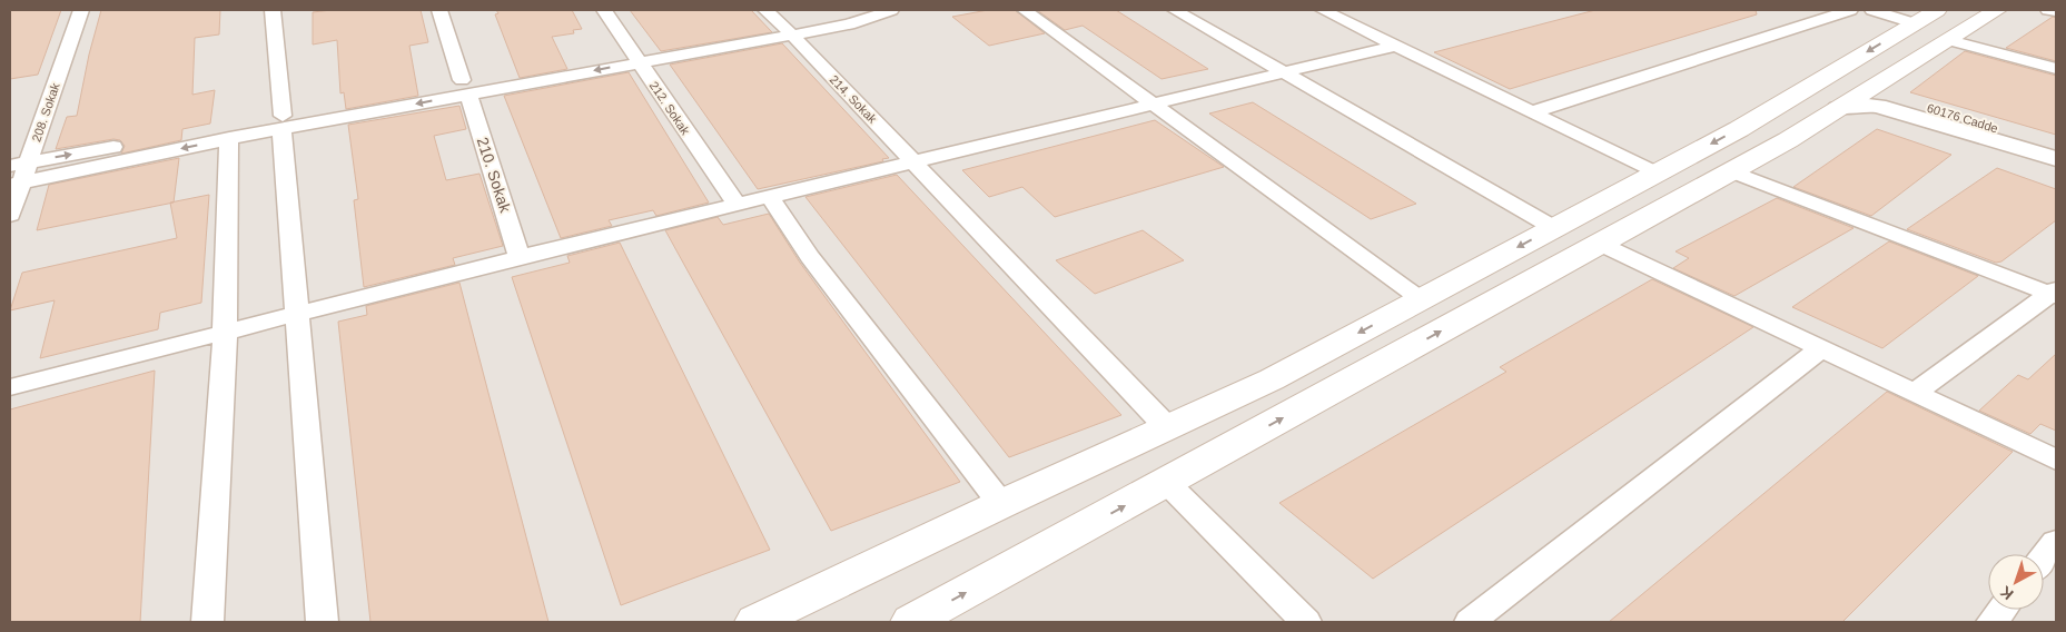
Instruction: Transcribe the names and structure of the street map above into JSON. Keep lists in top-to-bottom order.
{
  "streets": {
    "street": [
      "214. Sokak",
      "212. Sokak",
      "208. Sokak",
      "60176 Cadde",
      "210. Sokak"
    ]
  },
  "north": "bottom left"
}
